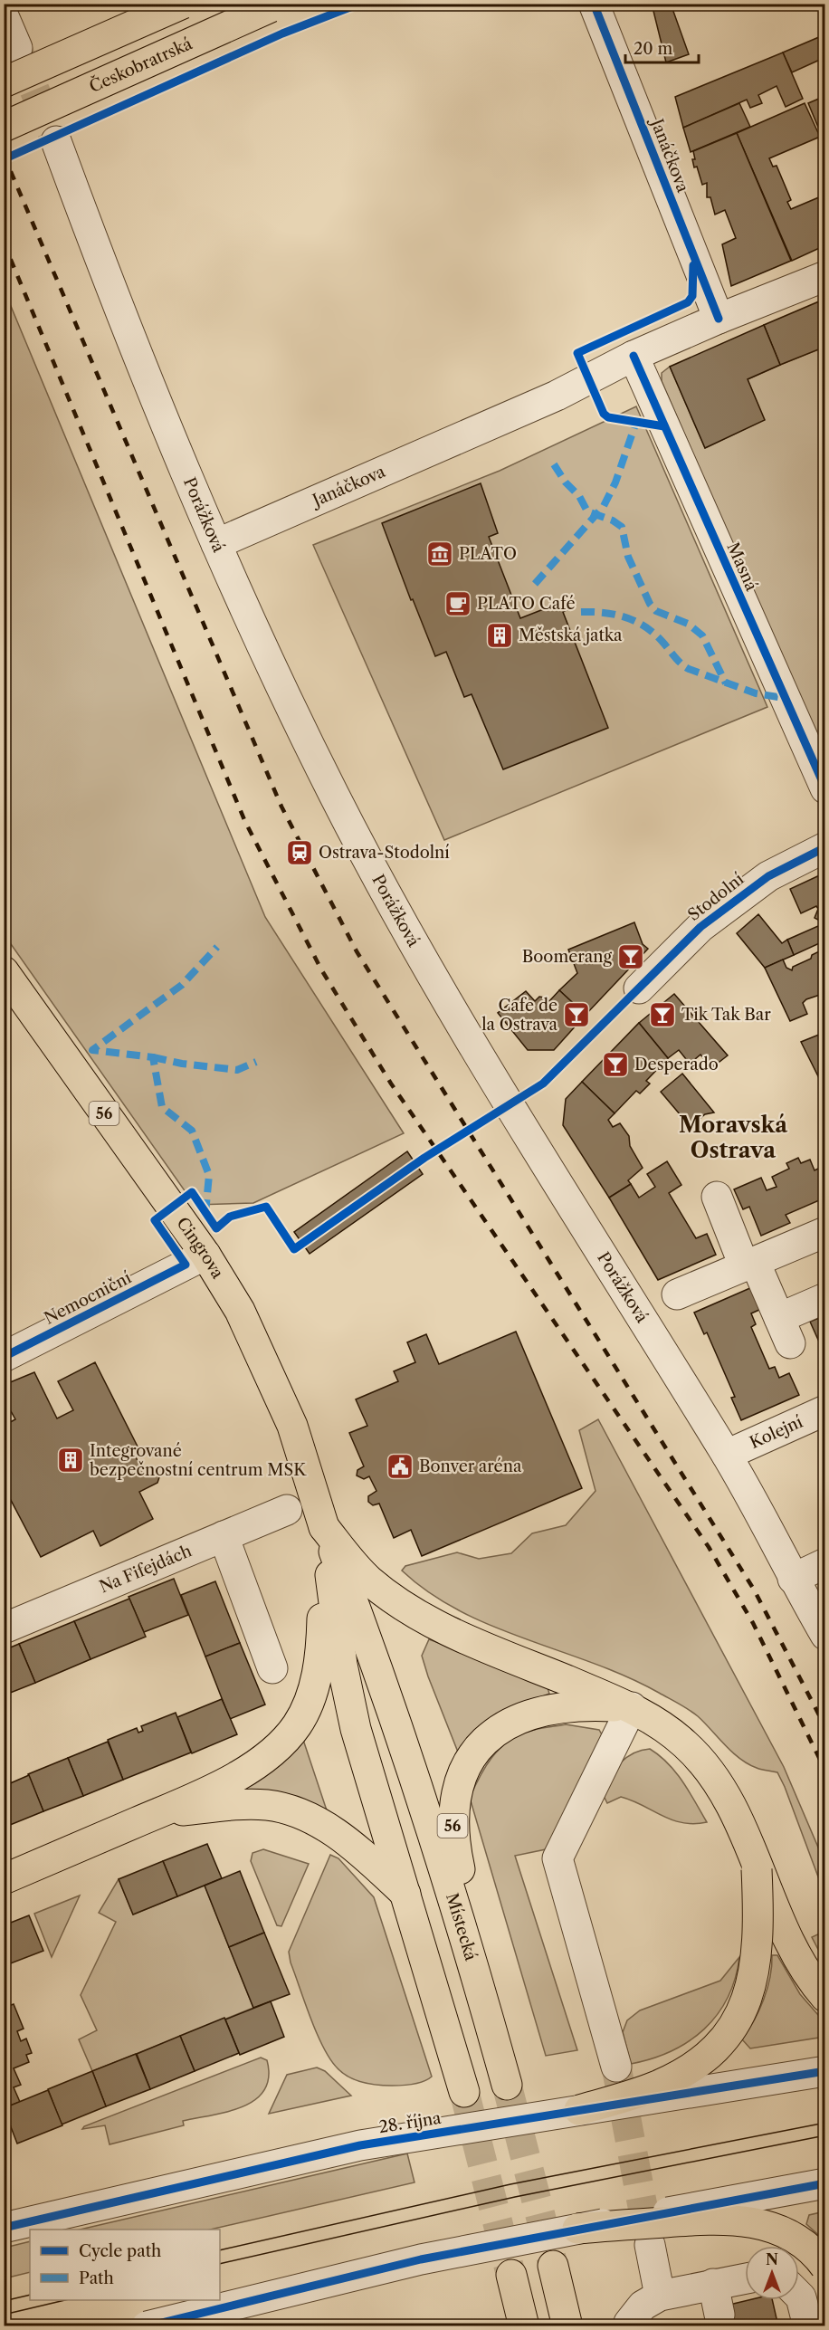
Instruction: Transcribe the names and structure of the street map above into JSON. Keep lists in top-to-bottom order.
{
  "streets": {
    "main road": [
      "Českobratrská",
      "56",
      "Cingrova",
      "Místecká"
    ],
    "street": [
      "Janáčkova",
      "Porážková",
      "Masná",
      "Stodolní",
      "Nemocniční",
      "Kolejní",
      "Na Fifejdách",
      "28. října"
    ]
  },
  "crossings": [
    ["Janáčkova", "Porážková"],
    ["Janáčkova", "Masná"],
    ["Porážková", "Kolejní"],
    ["56", "Cingrova"],
    ["56", "Místecká"],
    ["56", "28. října"],
    ["Cingrova", "Nemocniční"],
    ["Cingrova", "Místecká"]
  ],
  "districts": ["Moravská Ostrava"],
  "places": {
    "museum": ["PLATO"],
    "cafe": ["PLATO Café"],
    "building": ["Městská jatka", "Integrované bezpečnostní centrum MSK"],
    "station": ["Ostrava-Stodolní"],
    "bar": [
      "Boomerang",
      "Cafe de la Ostrava",
      "Tik Tak Bar",
      "Desperado"
    ],
    "public building": ["Bonver aréna"]
  },
  "legend": ["Cycle path", "Path"],
  "scale_bar": "20 m",
  "north": "top"
}
